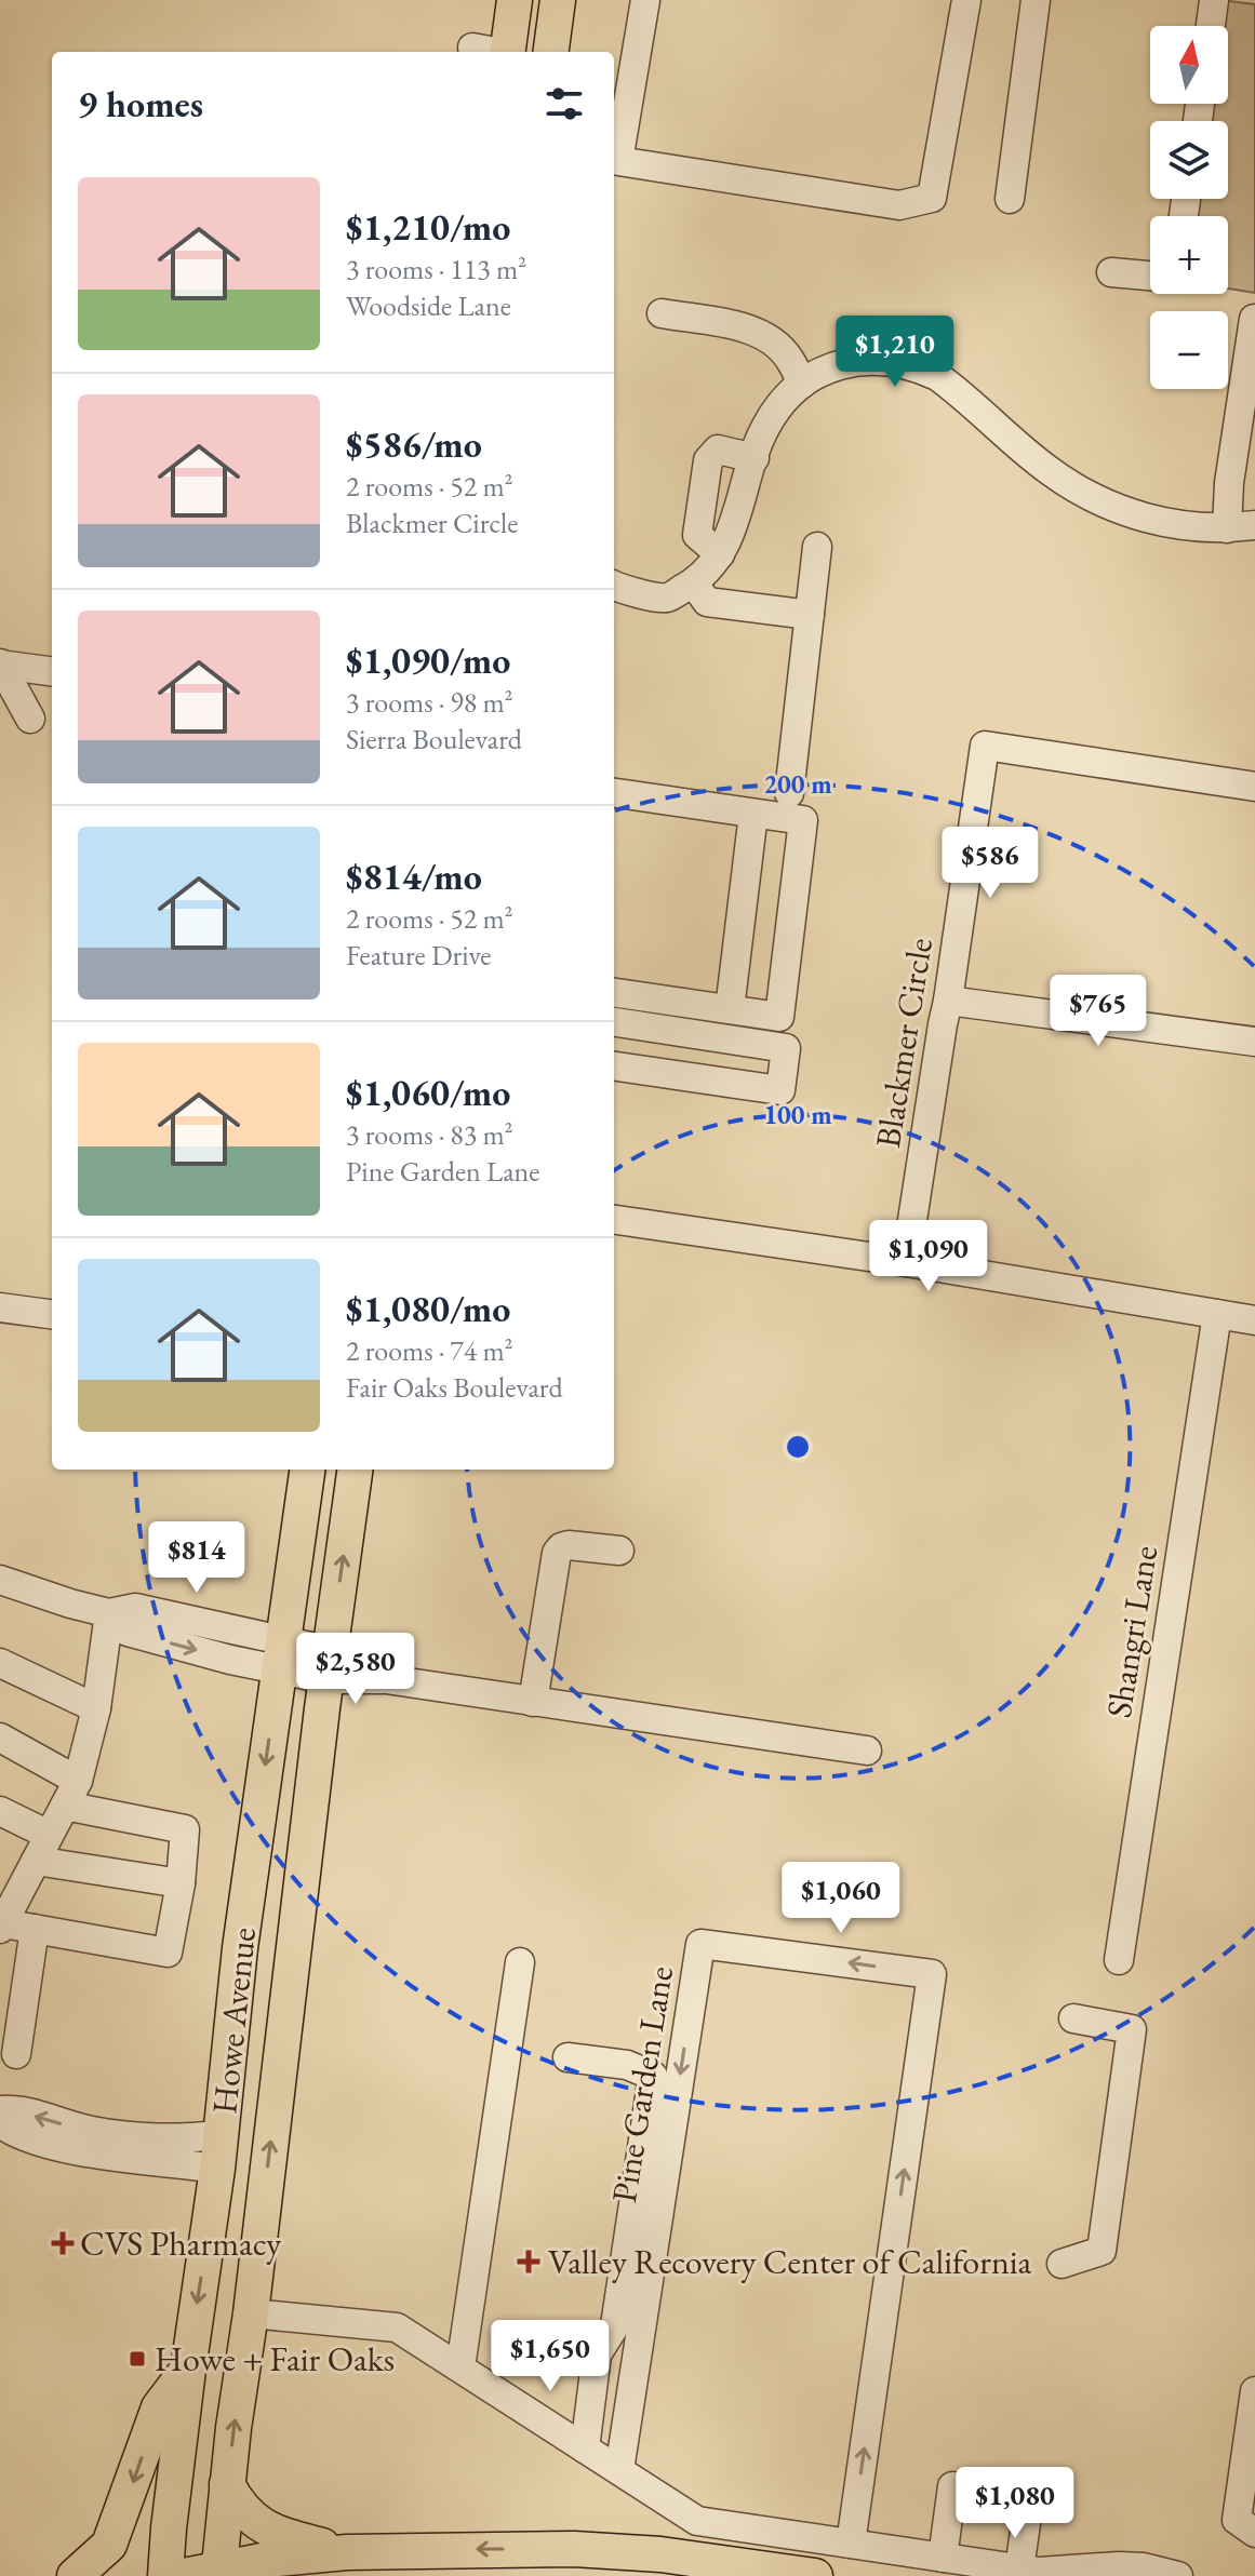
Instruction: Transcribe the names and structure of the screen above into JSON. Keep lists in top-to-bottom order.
{
  "streets": {
    "main road": ["Howe Avenue"],
    "street": ["Blackmer Circle", "Shangri Lane", "Pine Garden Lane"]
  },
  "places": {
    "health": ["CVS Pharmacy", "Valley Recovery Center of California"],
    "transit": ["Howe + Fair Oaks"]
  },
  "north": "top",
  "page": {
    "map_buttons": ["+", "−"],
    "heading": "9 homes",
    "list": [
      {
        "name": "$1,210/mo",
        "note": "3 rooms · 113 m² · Woodside Lane"
      },
      {
        "name": "$586/mo",
        "note": "2 rooms · 52 m² · Blackmer Circle"
      },
      {
        "name": "$1,090/mo",
        "note": "3 rooms · 98 m² · Sierra Boulevard"
      },
      {
        "name": "$814/mo",
        "note": "2 rooms · 52 m² · Feature Drive"
      },
      {
        "name": "$1,060/mo",
        "note": "3 rooms · 83 m² · Pine Garden Lane"
      },
      {
        "name": "$1,080/mo",
        "note": "2 rooms · 74 m² · Fair Oaks Boulevard"
      }
    ],
    "price": [
      "$1,210",
      "$586",
      "$765",
      "$1,090",
      "$814",
      "$2,580",
      "$1,060",
      "$1,650",
      "$1,080"
    ]
  },
  "rings": ["200 m", "100 m"]
}
